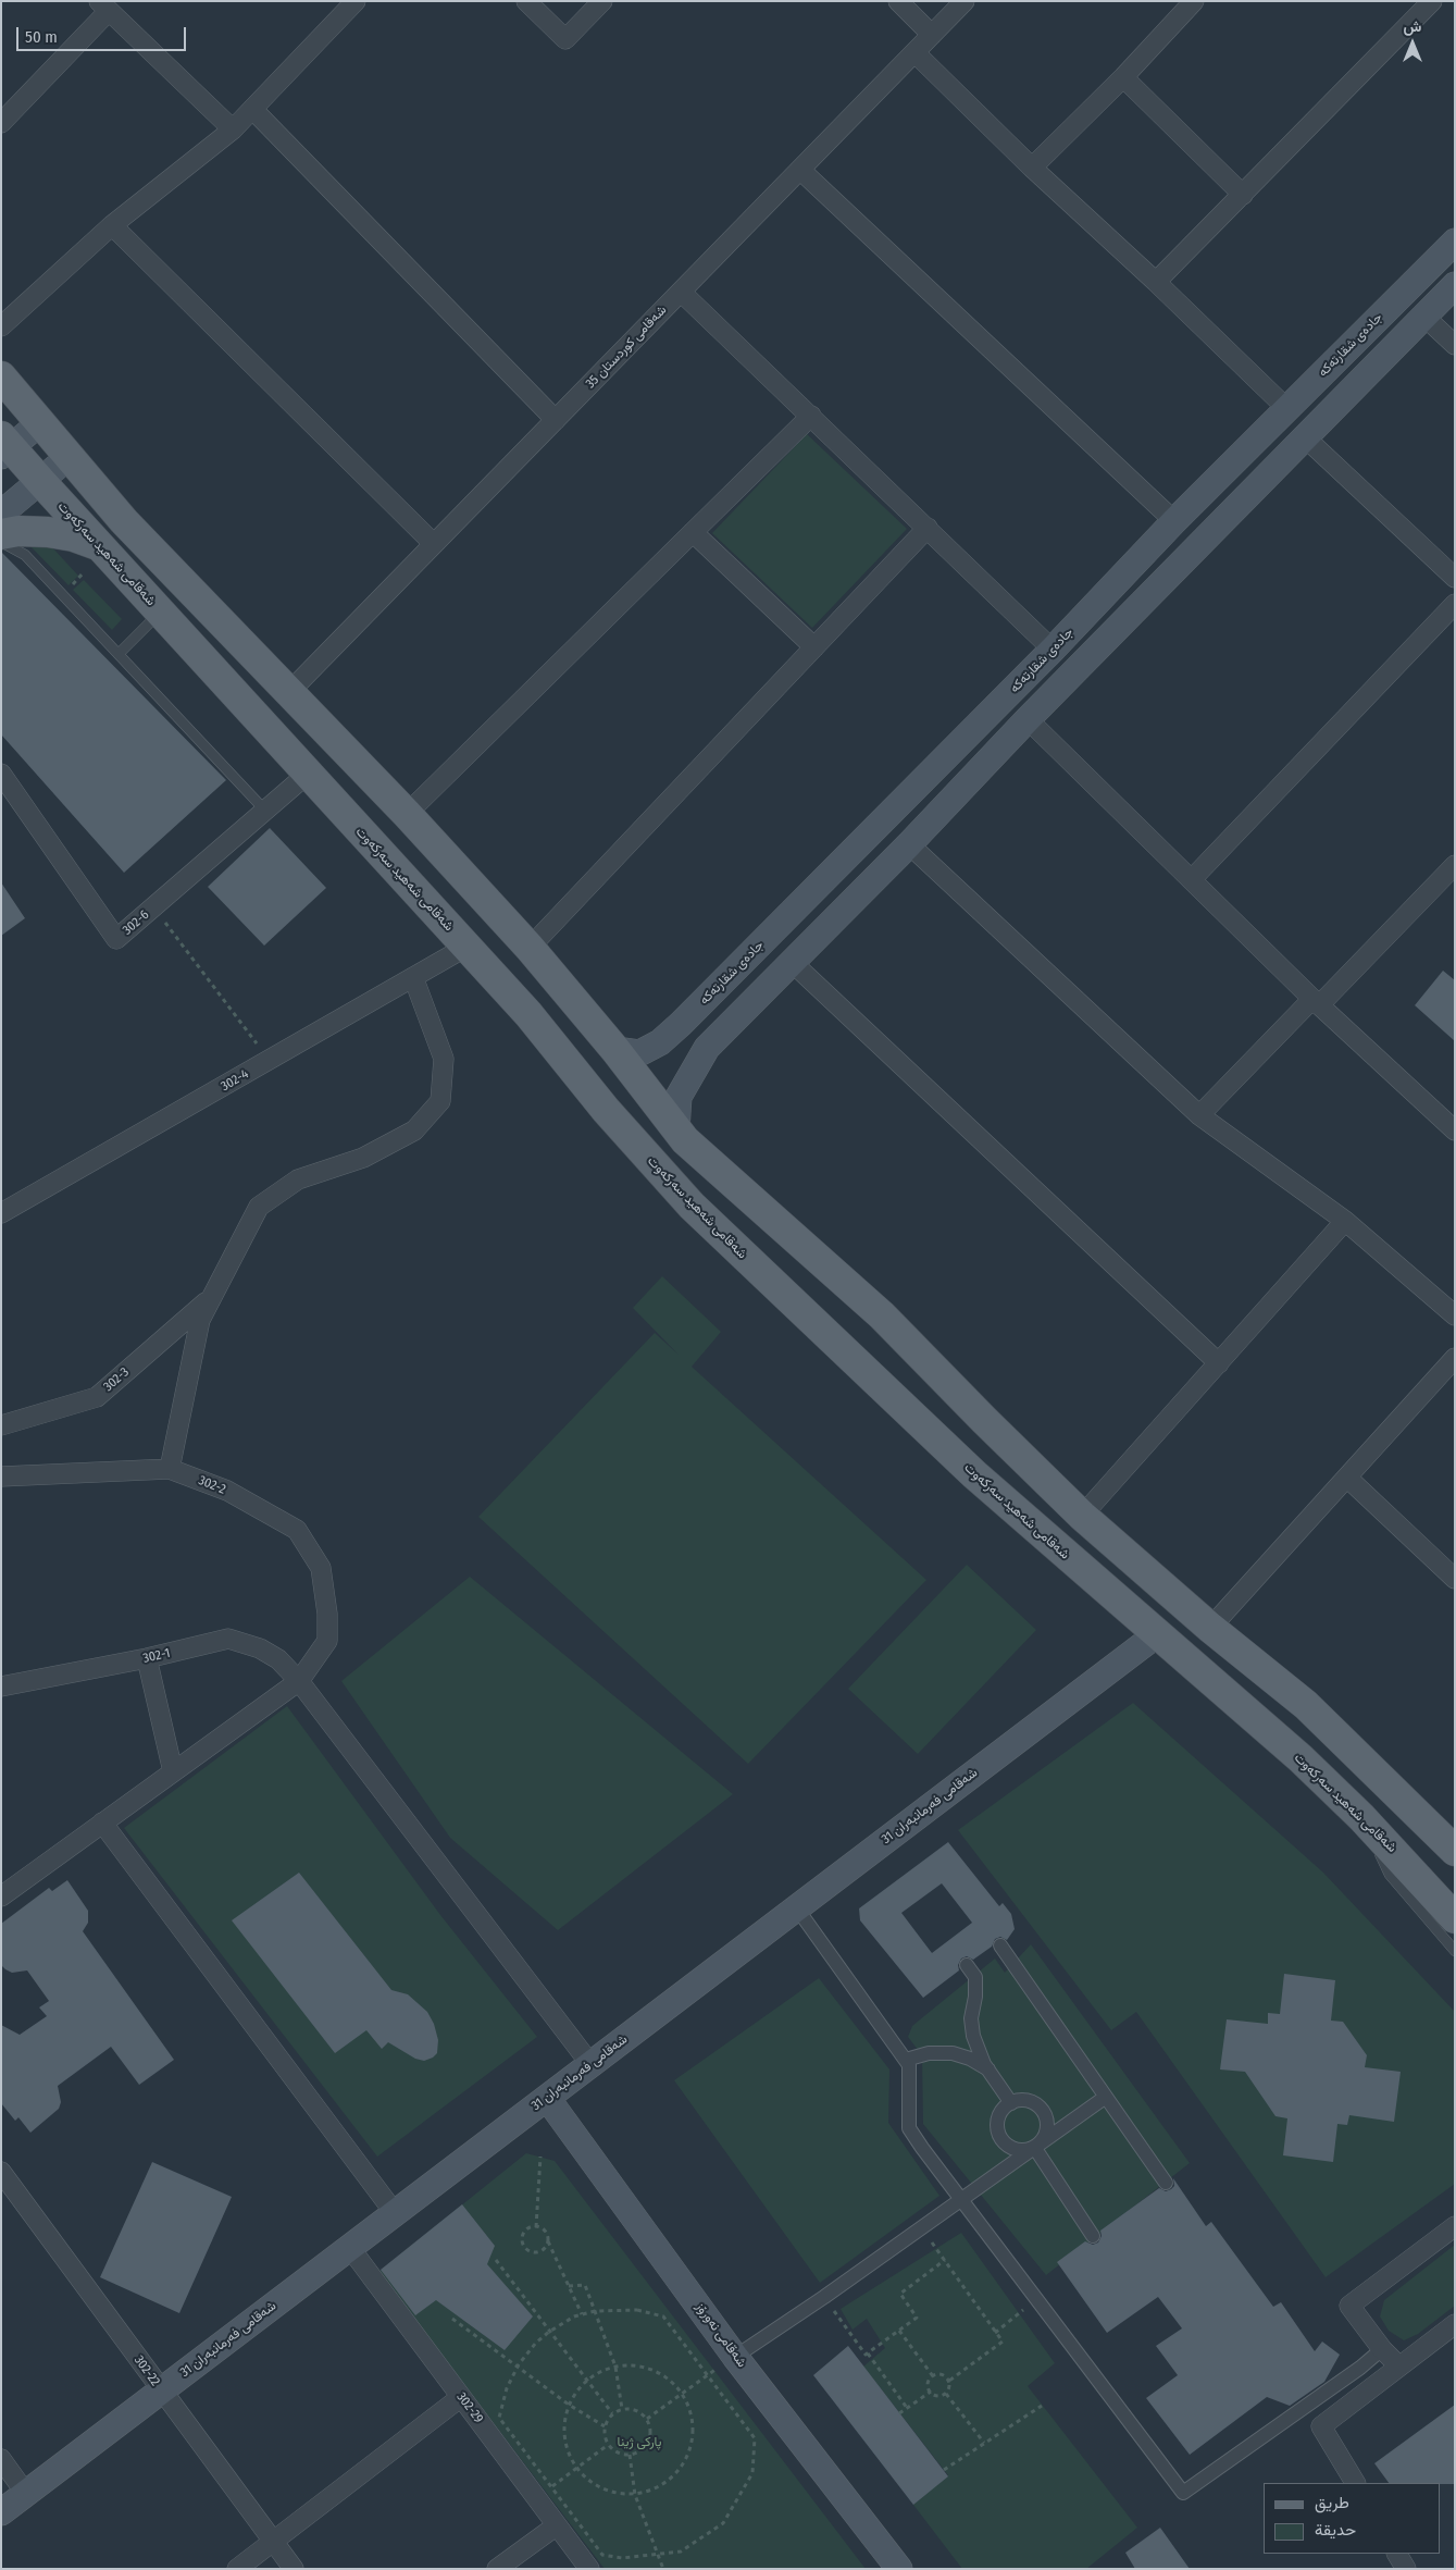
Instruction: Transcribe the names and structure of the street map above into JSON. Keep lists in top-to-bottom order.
{
  "streets": {
    "main road": [
      "جادەی شقارتەکە",
      "شەقامی شەهید سەرکەوت",
      "شەقامی فەرمانبەران 31",
      "شەقامی نەورۆز"
    ],
    "street": [
      "شەقامی کوردستان 35",
      "302-6",
      "302-4",
      "302-3",
      "302-2",
      "302-1",
      "302-22",
      "302-29"
    ]
  },
  "crossings": [
    ["شەقامی شەهید سەرکەوت", "302-6"],
    ["شەقامی شەهید سەرکەوت", "302-4"],
    ["شەقامی شەهید سەرکەوت", "شەقامی فەرمانبەران 31"],
    ["302-2", "302-1"],
    ["302-1", "شەقامی فەرمانبەران 31"],
    ["شەقامی فەرمانبەران 31", "شەقامی نەورۆز"],
    ["شەقامی فەرمانبەران 31", "302-22"],
    ["شەقامی فەرمانبەران 31", "302-29"]
  ],
  "parks": ["پارکی ژینا"],
  "legend": ["طريق", "حديقة"],
  "scale_bar": "50 m",
  "north": "top"
}
